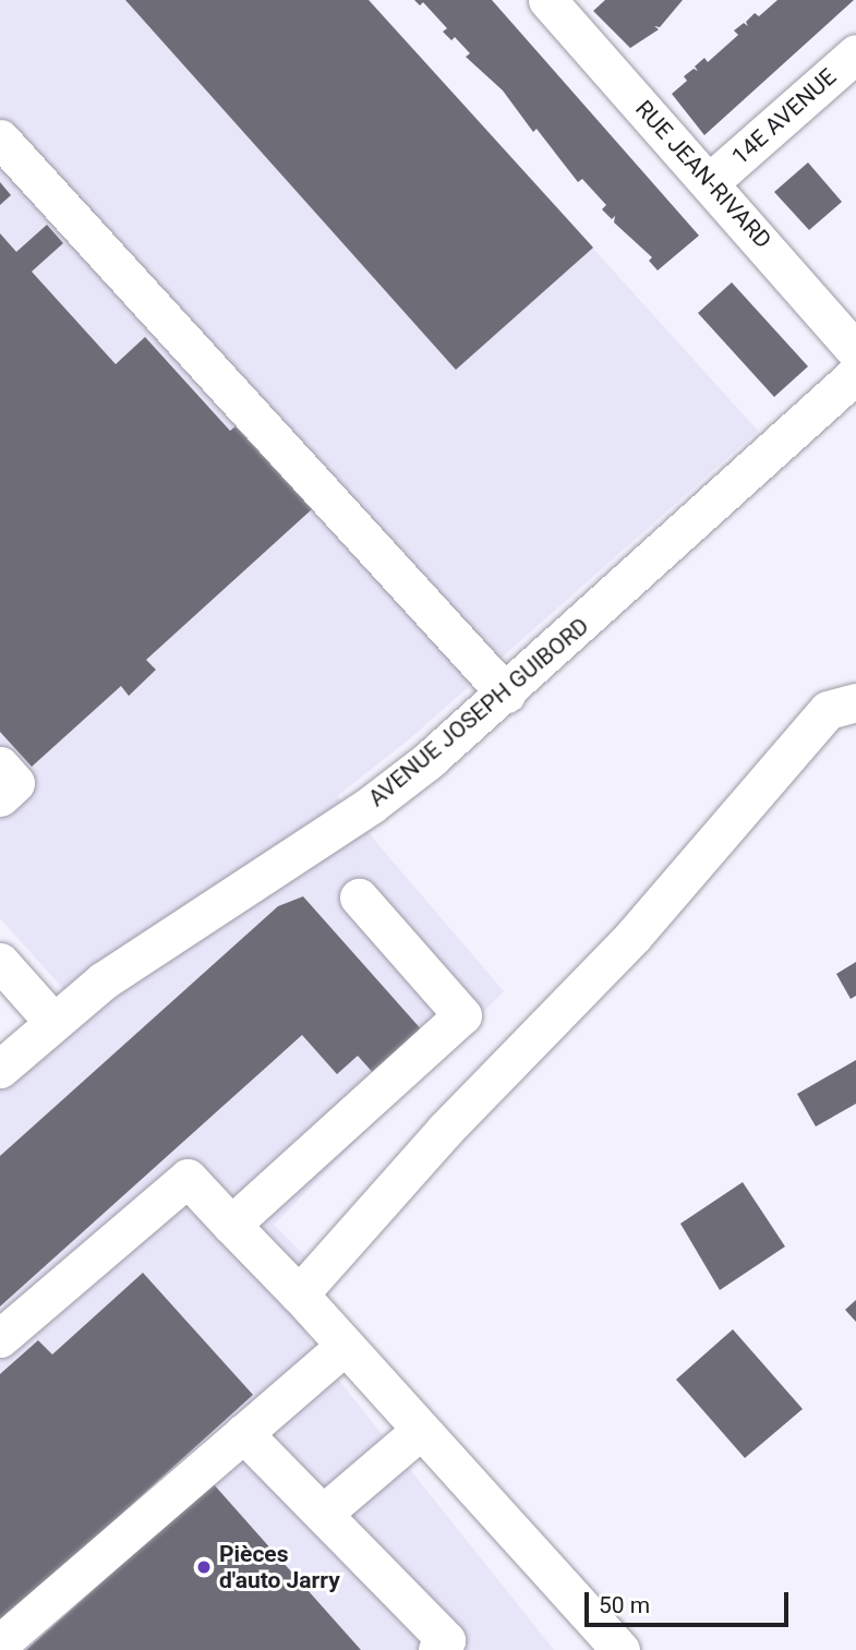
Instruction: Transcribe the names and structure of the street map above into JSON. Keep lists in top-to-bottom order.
{
  "streets": {
    "street": ["14E AVENUE", "RUE JEAN-RIVARD", "AVENUE JOSEPH GUIBORD"]
  },
  "crossings": [
    ["14E AVENUE", "RUE JEAN-RIVARD"]
  ],
  "places": ["Pièces d'auto Jarry"],
  "scale_bar": "50 m"
}
